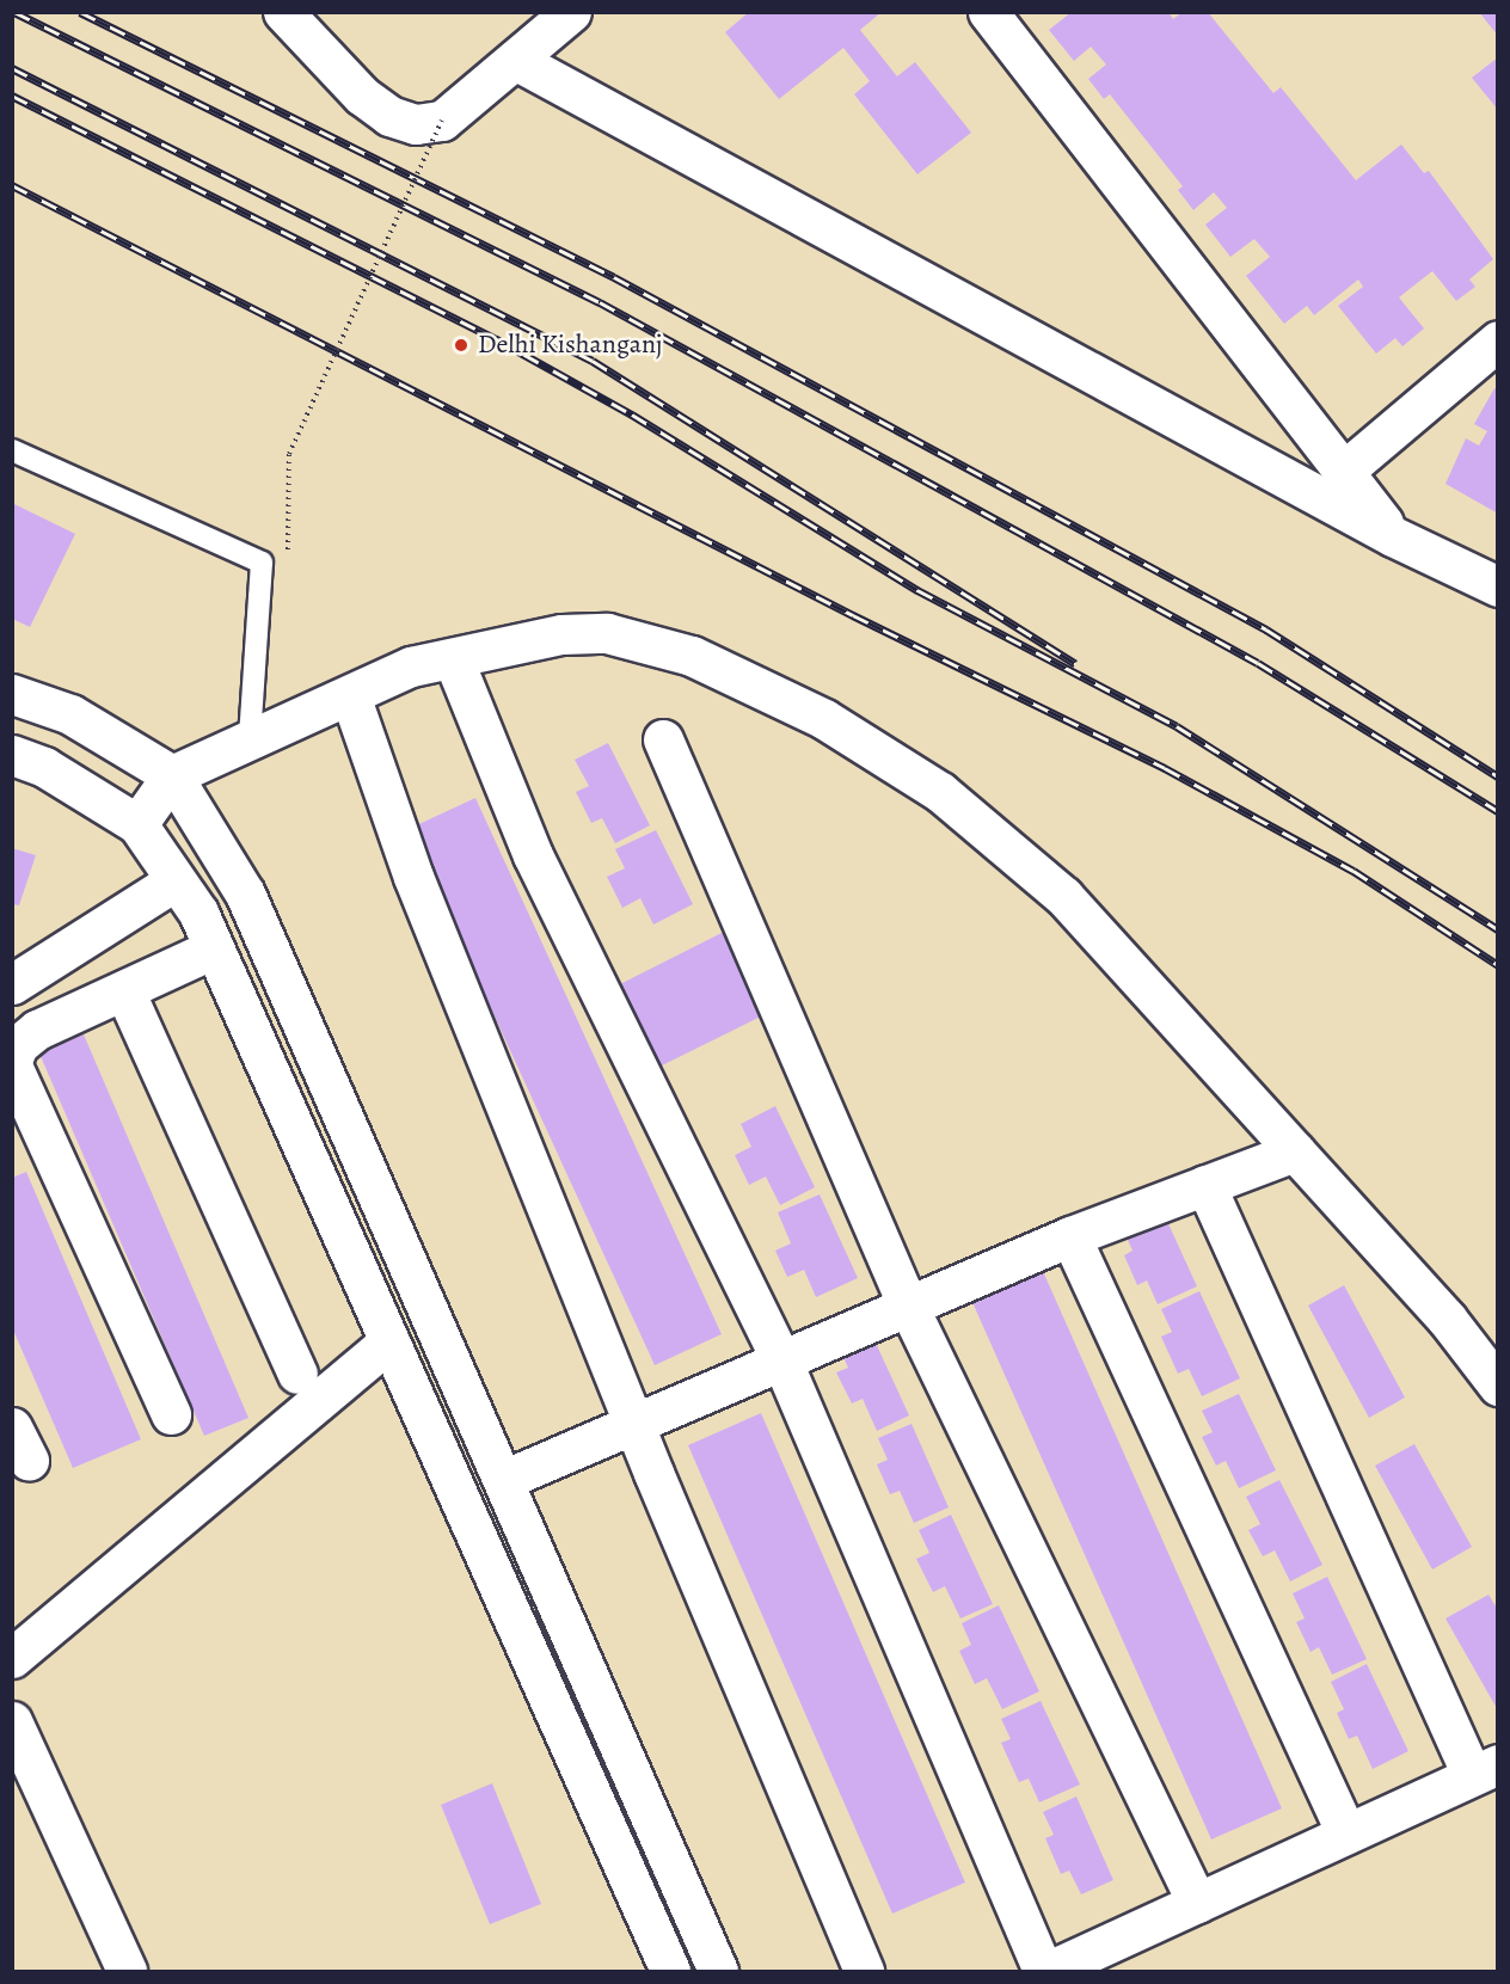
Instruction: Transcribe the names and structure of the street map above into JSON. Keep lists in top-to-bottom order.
{
  "places": ["Delhi Kishanganj"]
}
